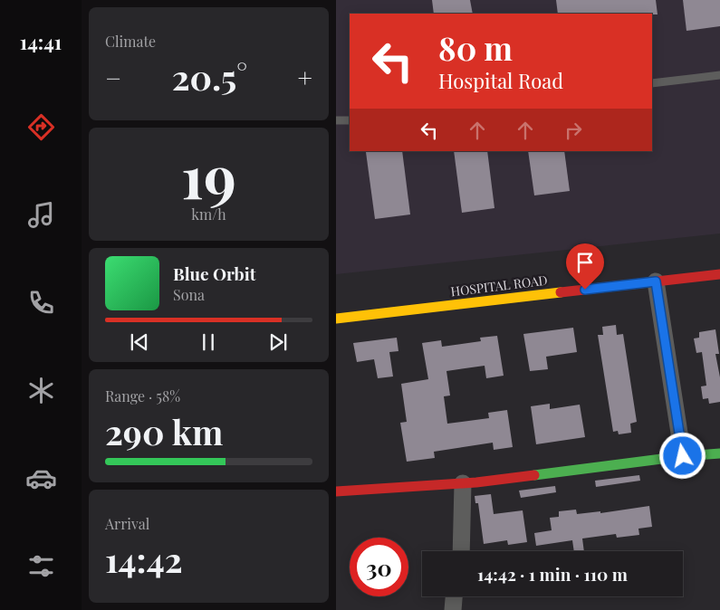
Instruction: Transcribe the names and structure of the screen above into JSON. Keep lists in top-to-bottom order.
{
  "streets": {
    "street": ["HOSPITAL ROAD"]
  },
  "page": {
    "tabs": "14:41",
    "tile": [
      "Climate",
      ["19", "km/h"],
      ["Range · 58%", "290 km"],
      ["Arrival", "14:42"]
    ],
    "turn": ["80 m", "Hospital Road"],
    "heat": ["−", "20.5°", "+"],
    "song": ["Blue Orbit", "Sona"],
    "limit": "30",
    "trip": "14:42 · 1 min · 110 m"
  }
}
